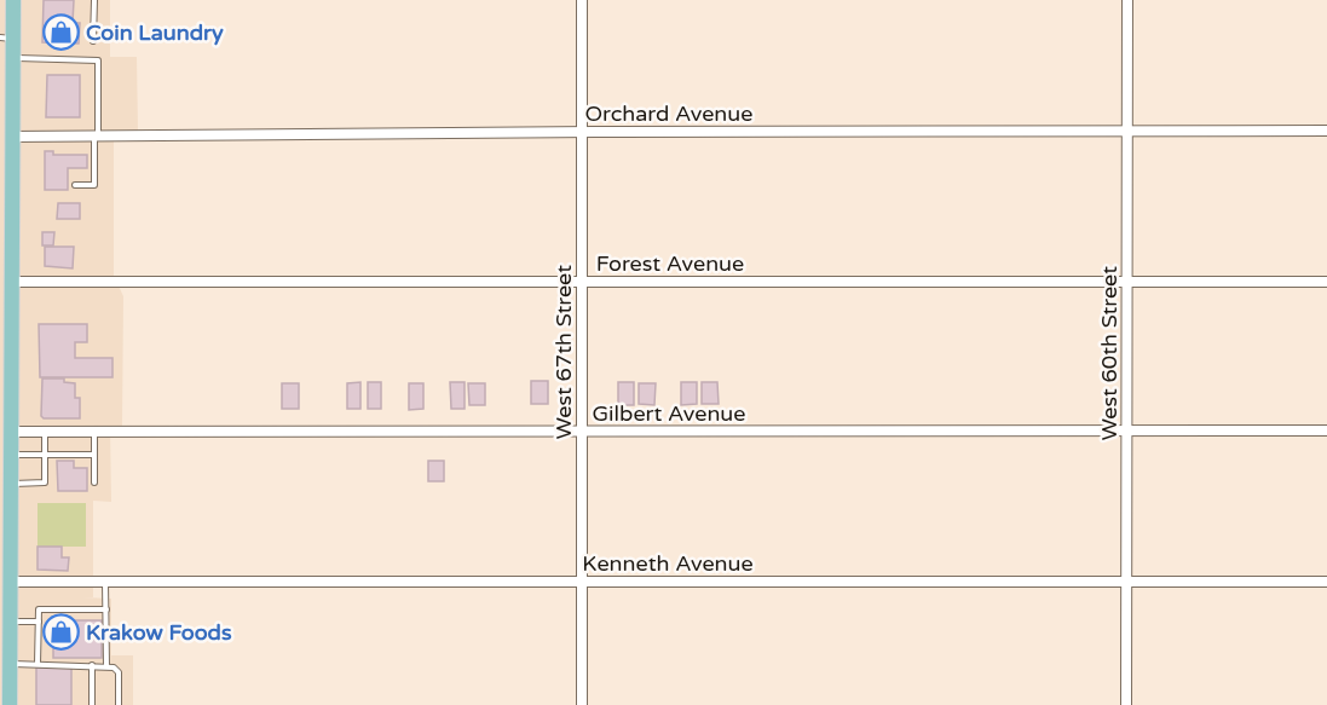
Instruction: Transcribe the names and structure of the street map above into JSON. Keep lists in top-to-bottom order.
{
  "streets": {
    "street": [
      "Orchard Avenue",
      "Forest Avenue",
      "West 67th Street",
      "West 60th Street",
      "Gilbert Avenue",
      "Kenneth Avenue"
    ]
  },
  "crossings": [
    ["Orchard Avenue", "West 67th Street"],
    ["Orchard Avenue", "West 60th Street"],
    ["Forest Avenue", "West 67th Street"],
    ["Forest Avenue", "West 60th Street"],
    ["West 67th Street", "Gilbert Avenue"],
    ["West 67th Street", "Kenneth Avenue"],
    ["West 60th Street", "Gilbert Avenue"],
    ["West 60th Street", "Kenneth Avenue"]
  ],
  "places": {
    "shop": ["Coin Laundry", "Krakow Foods"]
  }
}
